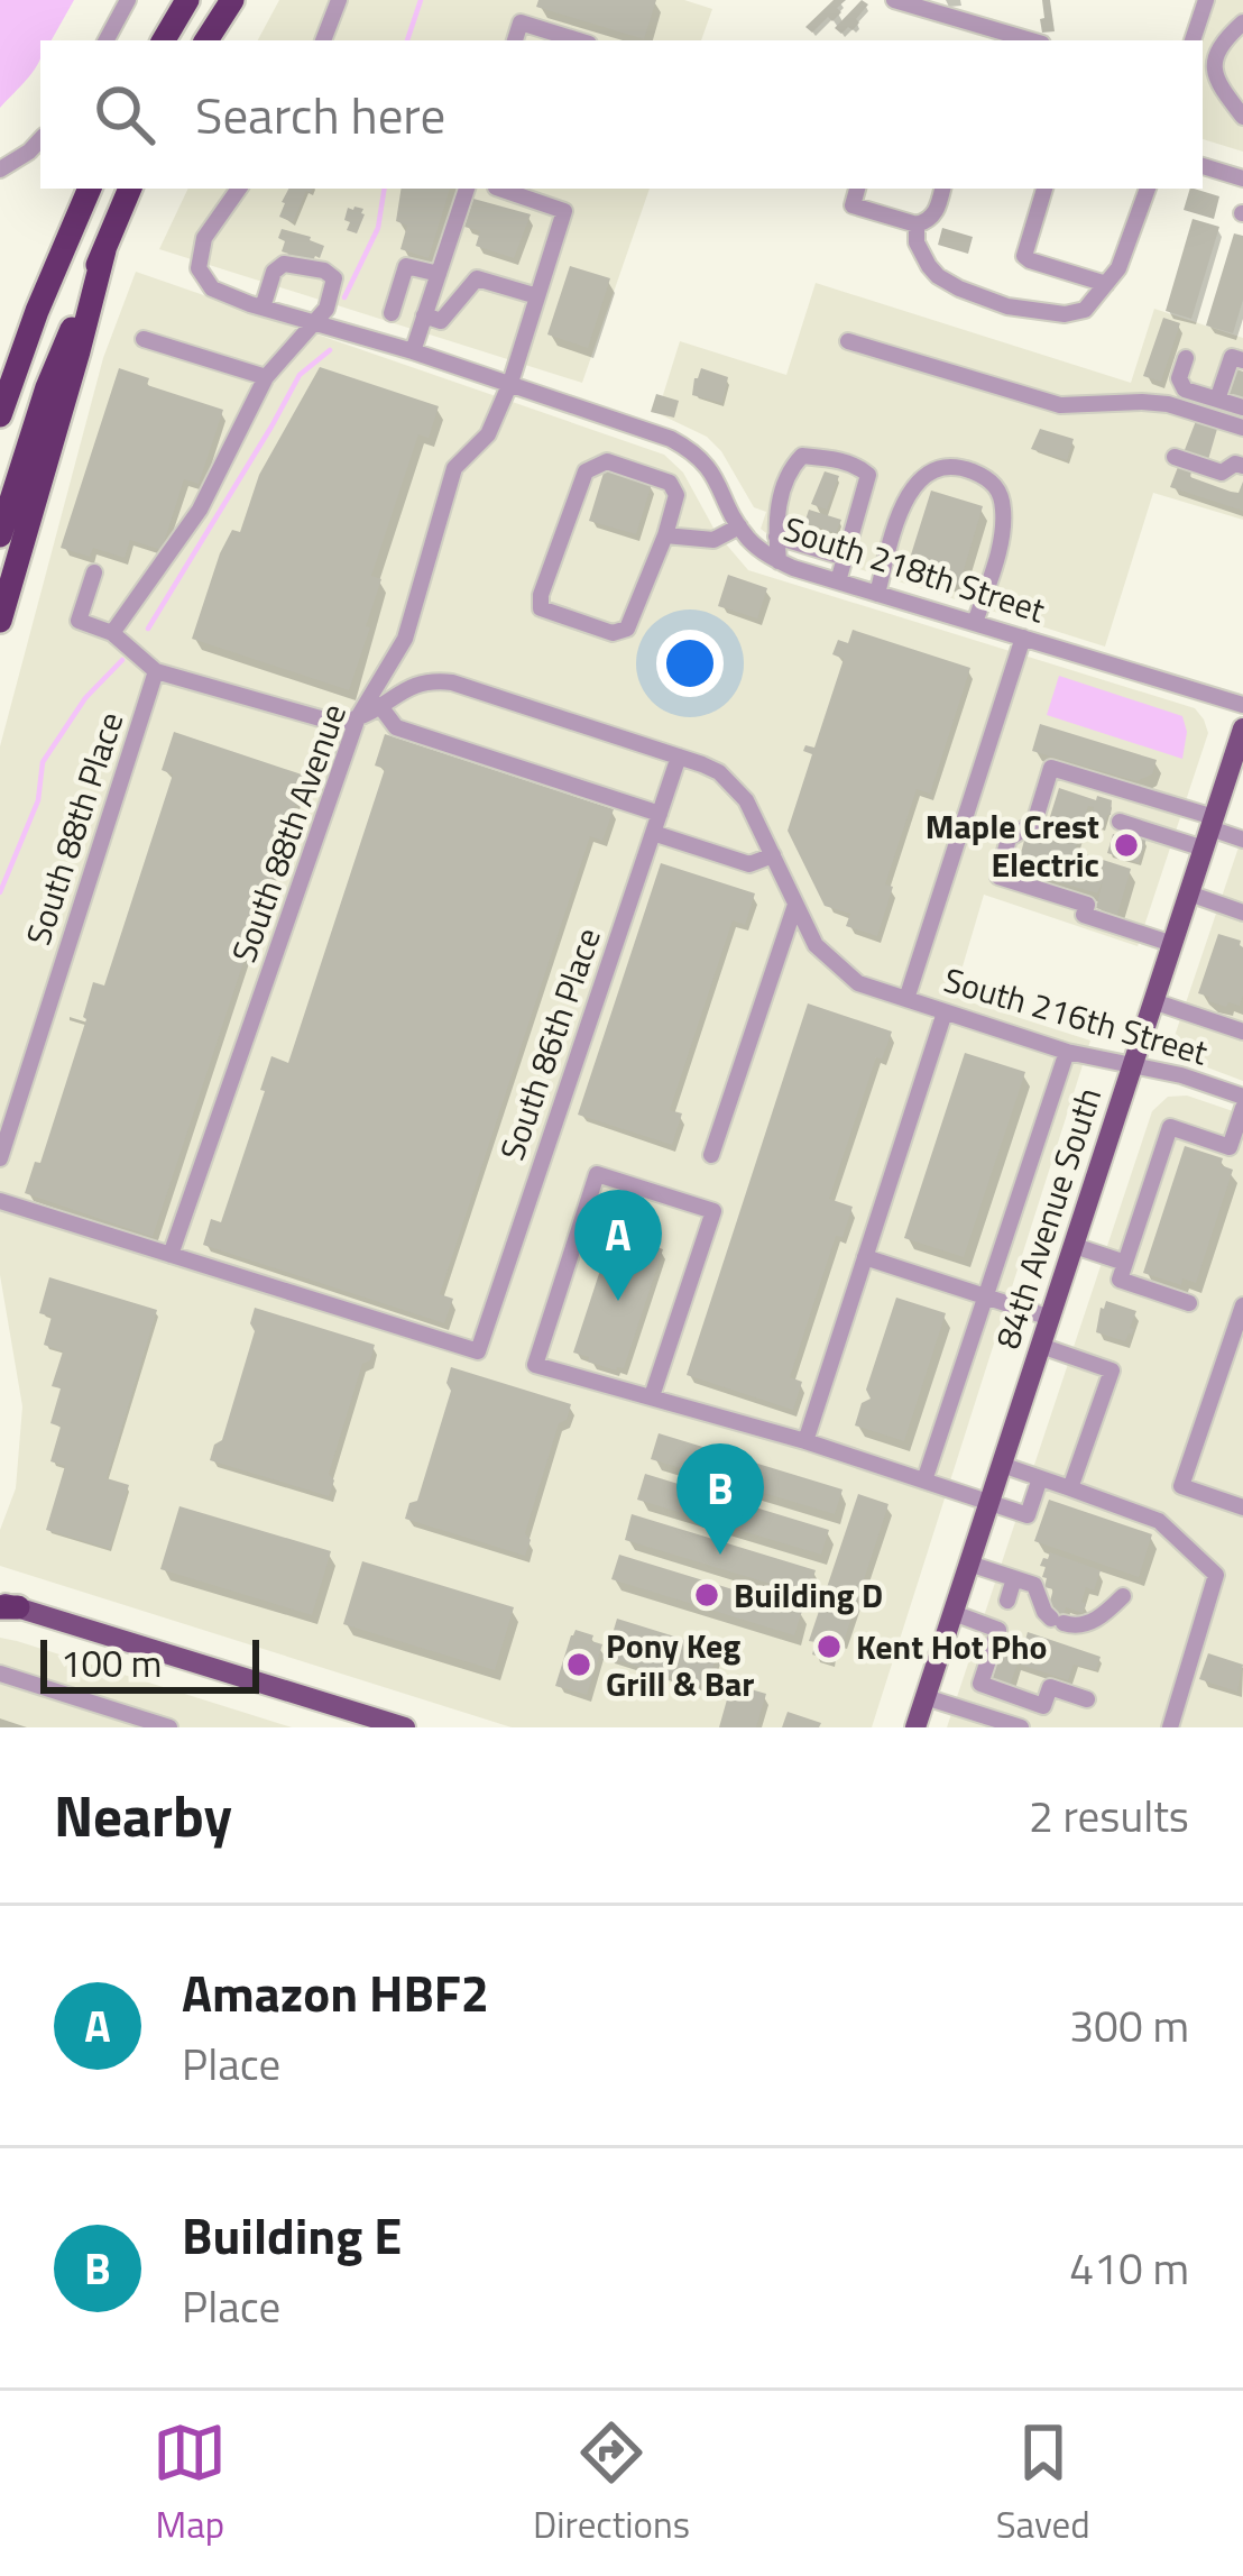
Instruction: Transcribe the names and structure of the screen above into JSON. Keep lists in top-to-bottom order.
{
  "streets": {
    "main road": ["84th Avenue South"],
    "street": [
      "South 218th Street",
      "South 88th Place",
      "South 88th Avenue",
      "South 216th Street",
      "South 86th Place"
    ]
  },
  "crossings": [
    ["South 218th Street", "South 88th Avenue"],
    ["South 88th Avenue", "South 216th Street"],
    ["South 88th Avenue", "South 86th Place"],
    ["South 216th Street", "South 86th Place"],
    ["South 216th Street", "84th Avenue South"]
  ],
  "places": [
    "Maple Crest Electric",
    "Building D",
    "Kent Hot Pho",
    "Pony Keg Grill & Bar"
  ],
  "scale_bar": "100 m",
  "page": {
    "search": "Search here",
    "pins": ["A", "B"],
    "scale": "100 m",
    "heading": ["Nearby", "2 results"],
    "list": [
      {
        "mark": "A",
        "name": "Amazon HBF2",
        "note": "Place",
        "value": "300 m"
      },
      {
        "mark": "B",
        "name": "Building E",
        "note": "Place",
        "value": "410 m"
      }
    ],
    "nav": ["Map", "Directions", "Saved"]
  }
}
